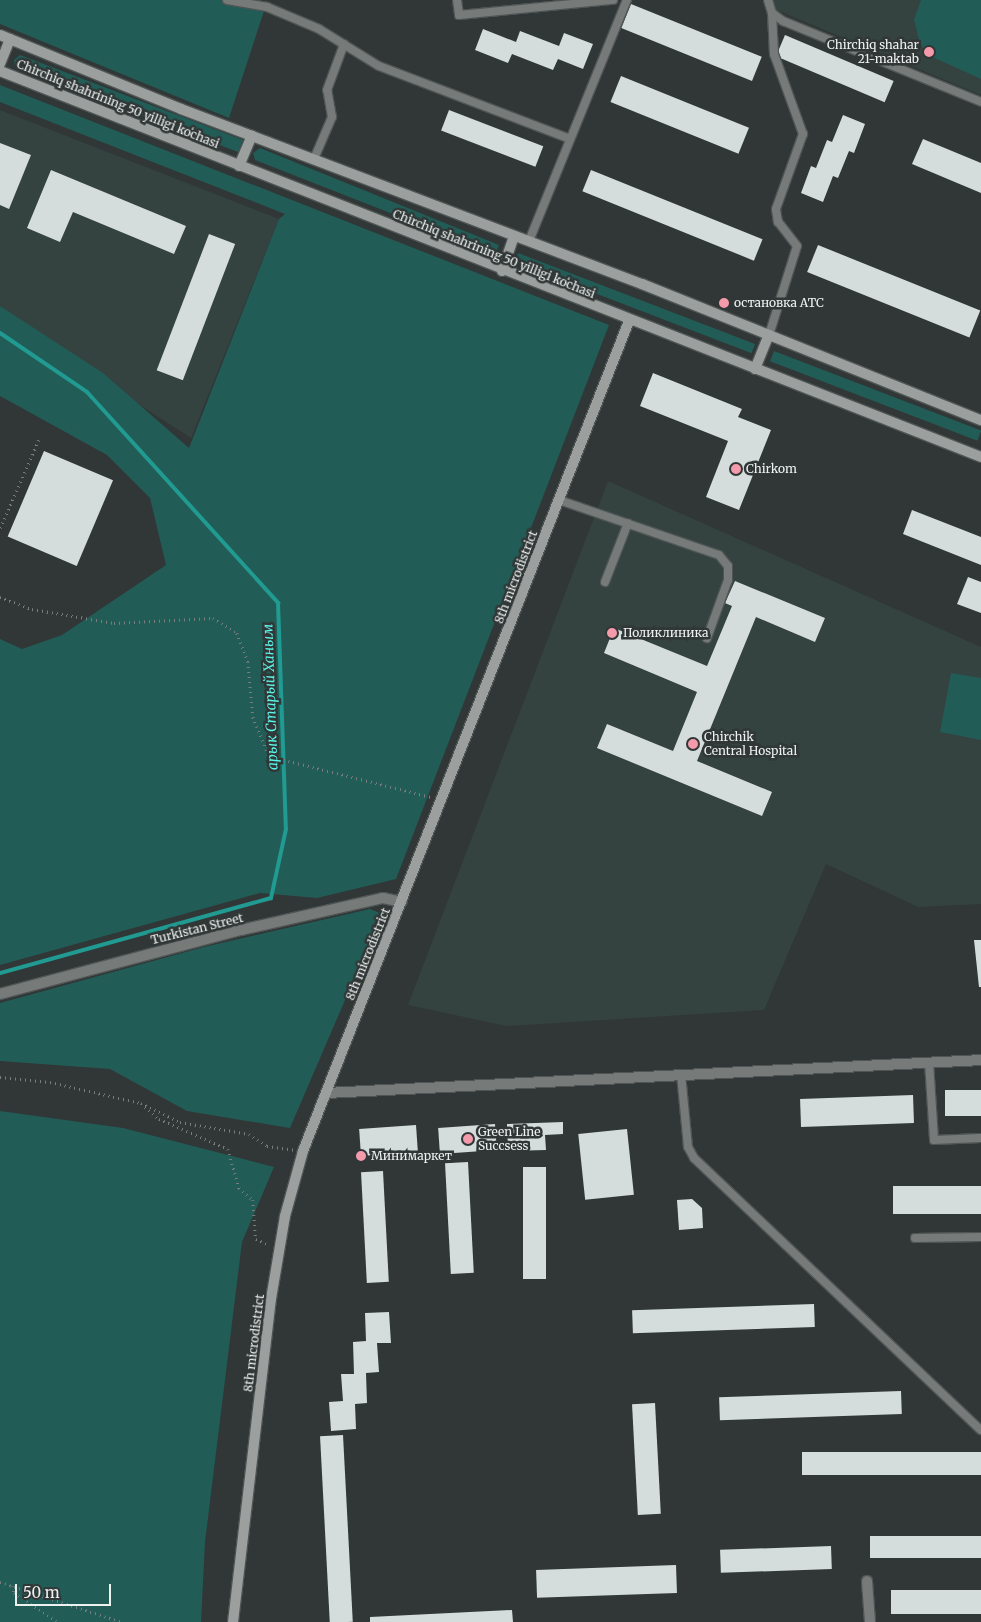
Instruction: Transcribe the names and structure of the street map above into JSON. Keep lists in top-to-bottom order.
{
  "streets": {
    "main road": ["Chirchiq shahrining 50 yilligi koʻchasi", "8th microdistrict"],
    "street": ["Turkistan Street"]
  },
  "crossings": [
    ["Chirchiq shahrining 50 yilligi koʻchasi", "8th microdistrict"],
    ["8th microdistrict", "Turkistan Street"]
  ],
  "water": ["арык Старый Ханым"],
  "places": [
    "Chirchiq shahar 21-maktab",
    "остановка АТС",
    "Chirkom",
    "Поликлиника",
    "Chirchik Central Hospital",
    "Green Line Succsess",
    "Минимаркет"
  ],
  "scale_bar": "50 m"
}
